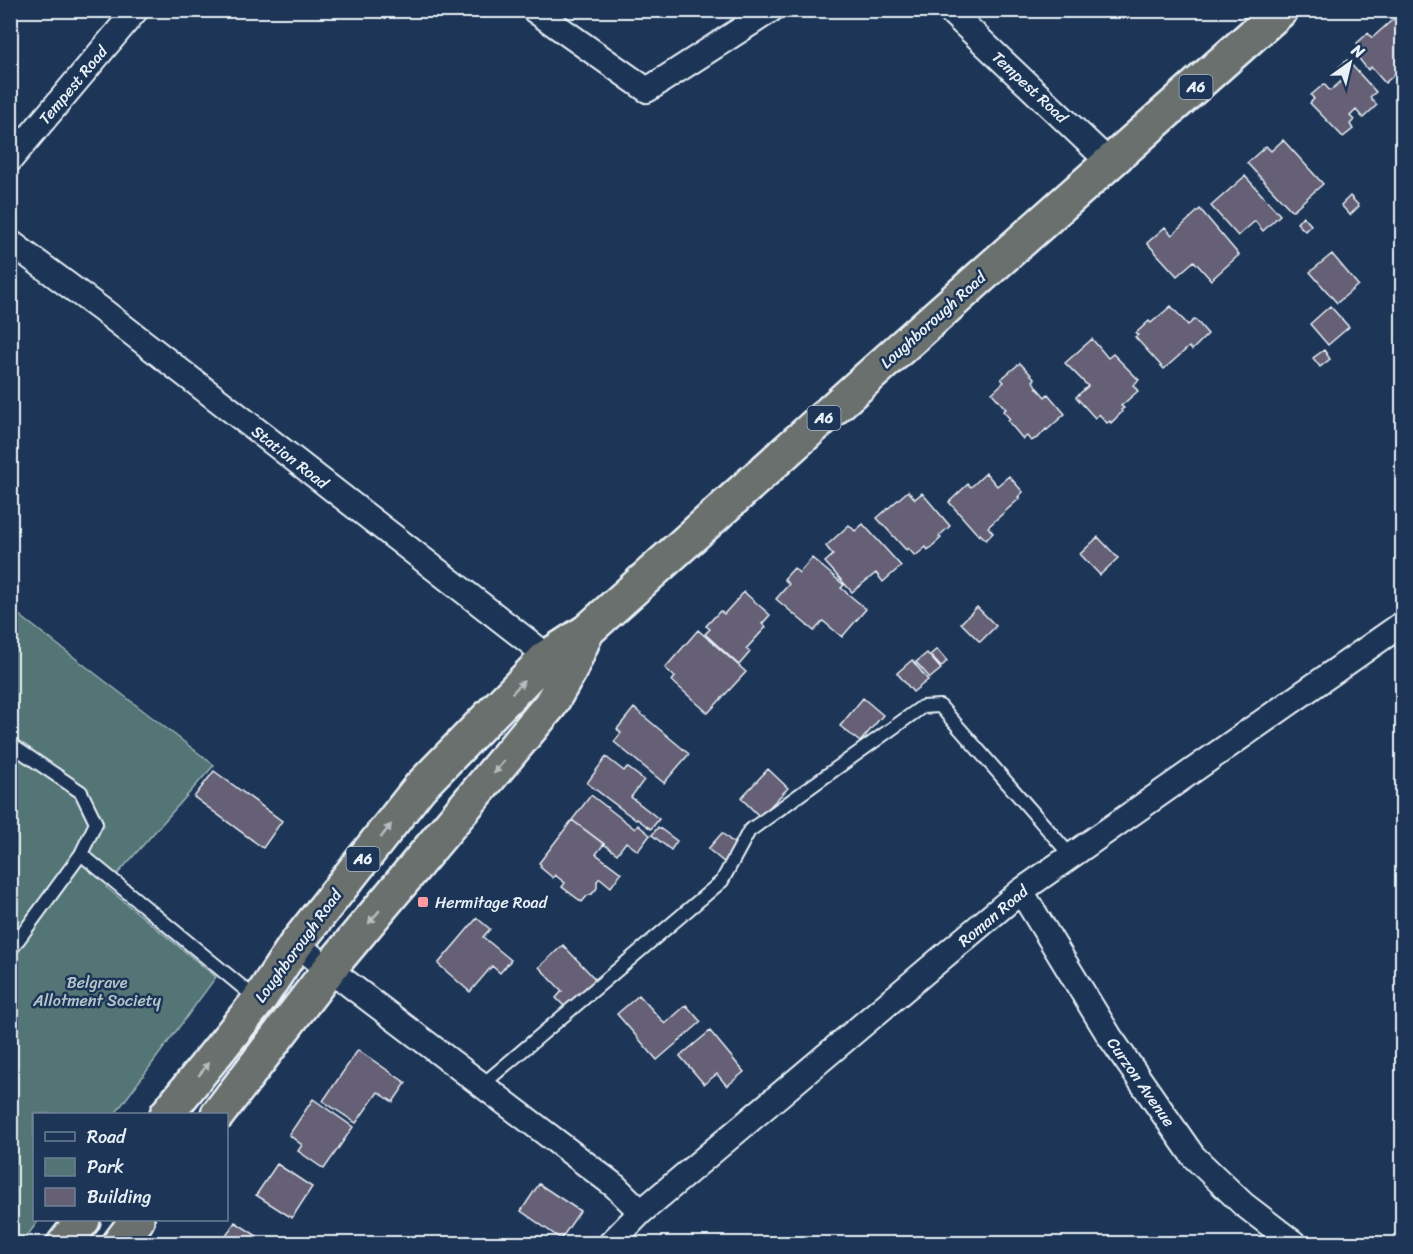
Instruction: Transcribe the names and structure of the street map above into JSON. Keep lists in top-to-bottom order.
{
  "streets": {
    "highway": ["A6", "Loughborough Road"],
    "street": [
      "Tempest Road",
      "Station Road",
      "Roman Road",
      "Curzon Avenue"
    ]
  },
  "crossings": [
    ["Tempest Road", "Loughborough Road"],
    ["Loughborough Road", "Station Road"],
    ["Roman Road", "Curzon Avenue"]
  ],
  "parks": ["Belgrave Allotment Society"],
  "places": {
    "transit": ["Hermitage Road"]
  },
  "legend": ["Road", "Park", "Building"],
  "north": "top right"
}
